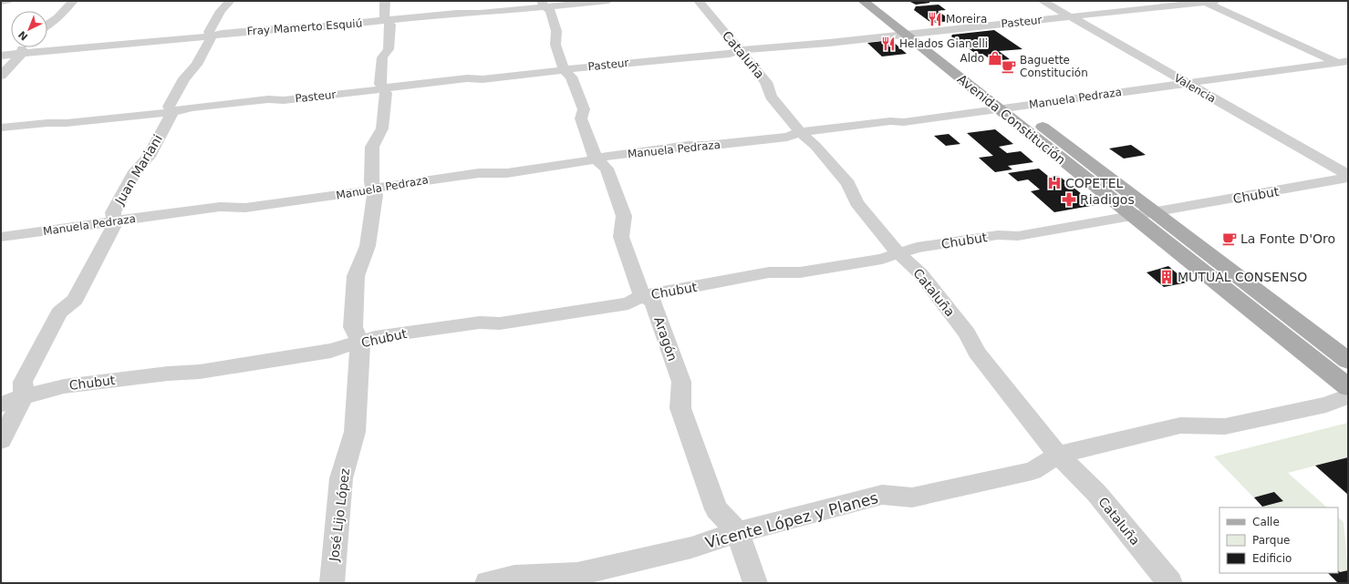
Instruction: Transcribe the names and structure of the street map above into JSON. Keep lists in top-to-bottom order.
{
  "streets": {
    "main road": ["Avenida Constitución"],
    "street": [
      "Pasteur",
      "Fray Mamerto Esquiú",
      "Cataluña",
      "Valencia",
      "Manuela Pedraza",
      "Juan Mariani",
      "Chubut",
      "Aragón",
      "José Lijo López",
      "Vicente López y Planes"
    ]
  },
  "crossings": [
    ["Pasteur", "Cataluña"],
    ["Pasteur", "Valencia"],
    ["Pasteur", "Avenida Constitución"],
    ["Pasteur", "Juan Mariani"],
    ["Pasteur", "Aragón"],
    ["Pasteur", "José Lijo López"],
    ["Fray Mamerto Esquiú", "Juan Mariani"],
    ["Fray Mamerto Esquiú", "Aragón"],
    ["Fray Mamerto Esquiú", "José Lijo López"],
    ["Cataluña", "Manuela Pedraza"],
    ["Cataluña", "Chubut"],
    ["Cataluña", "Vicente López y Planes"],
    ["Valencia", "Manuela Pedraza"],
    ["Valencia", "Chubut"],
    ["Manuela Pedraza", "Avenida Constitución"],
    ["Manuela Pedraza", "Juan Mariani"],
    ["Manuela Pedraza", "Aragón"],
    ["Manuela Pedraza", "José Lijo López"],
    ["Avenida Constitución", "Chubut"],
    ["Juan Mariani", "Chubut"],
    ["Chubut", "Aragón"],
    ["Chubut", "José Lijo López"],
    ["Aragón", "Vicente López y Planes"]
  ],
  "places": {
    "restaurant": ["Moreira", "Helados Gianelli"],
    "shop": ["Aldo"],
    "cafe": ["Baguette Constitución", "La Fonte D'Oro"],
    "hospital": ["COPETEL"],
    "pharmacy": ["Riadigos"],
    "building": ["MUTUAL CONSENSO"]
  },
  "legend": ["Calle", "Parque", "Edificio"],
  "north": "bottom left"
}
